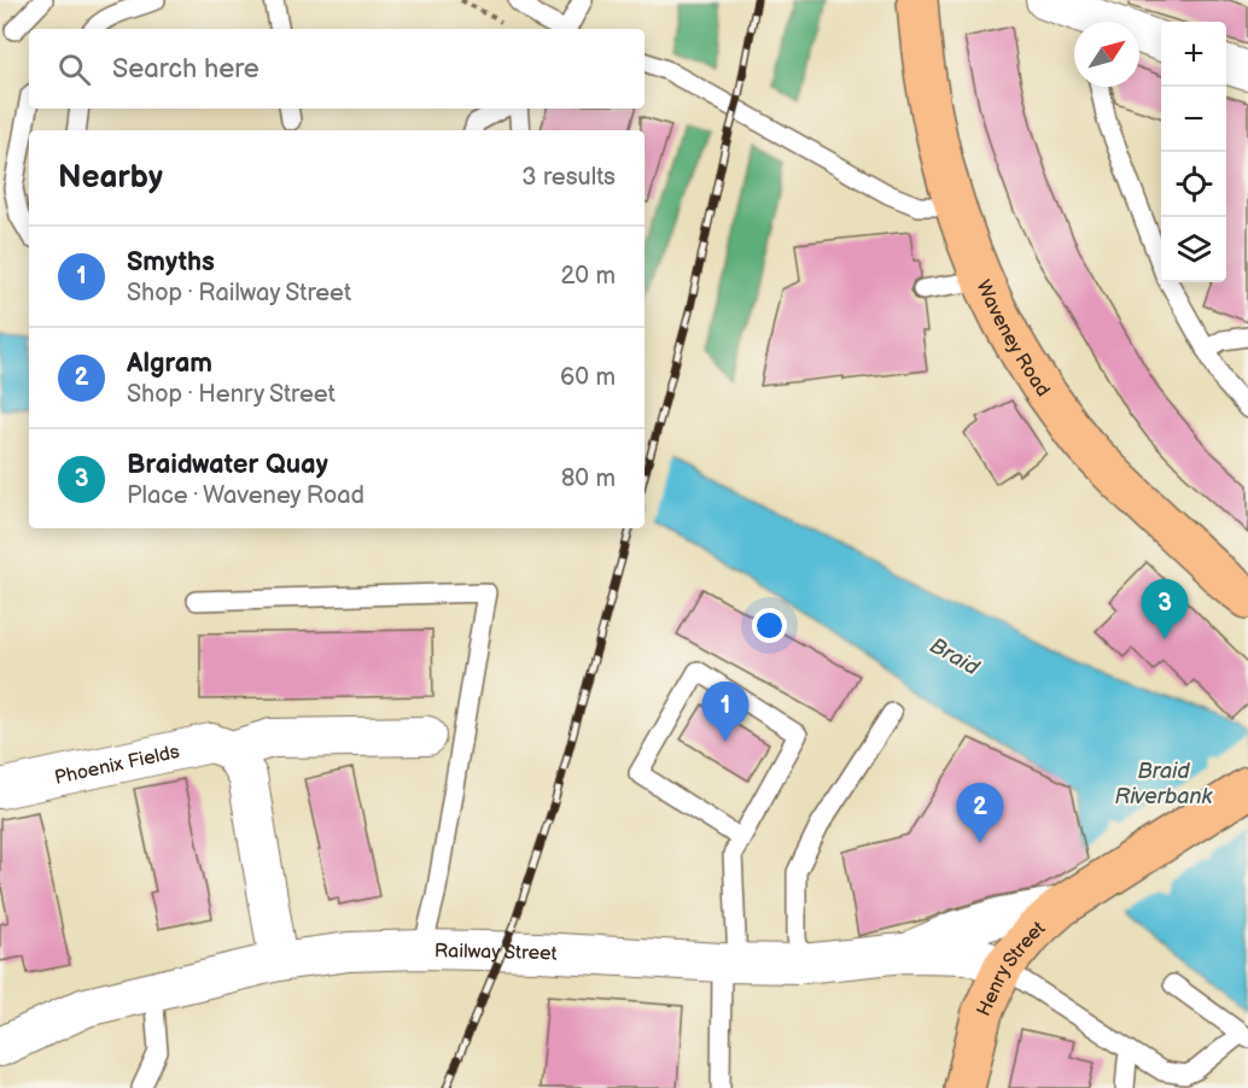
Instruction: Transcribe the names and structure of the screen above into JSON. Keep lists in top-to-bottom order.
{
  "streets": {
    "main road": ["Waveney Road", "Henry Street"],
    "street": ["Phoenix Fields", "Railway Street"]
  },
  "crossings": [
    ["Railway Street", "Henry Street"]
  ],
  "water": ["Braid", "Braid Riverbank"],
  "north": "top right",
  "page": {
    "map_buttons": ["+", "−"],
    "search": "Search here",
    "heading": ["Nearby", "3 results"],
    "list": [
      {
        "mark": "1",
        "name": "Smyths",
        "note": "Shop · Railway Street",
        "value": "20 m"
      },
      {
        "mark": "2",
        "name": "Algram",
        "note": "Shop · Henry Street",
        "value": "60 m"
      },
      {
        "mark": "3",
        "name": "Braidwater Quay",
        "note": "Place · Waveney Road",
        "value": "80 m"
      }
    ],
    "pins": ["3", "1", "2"]
  }
}
